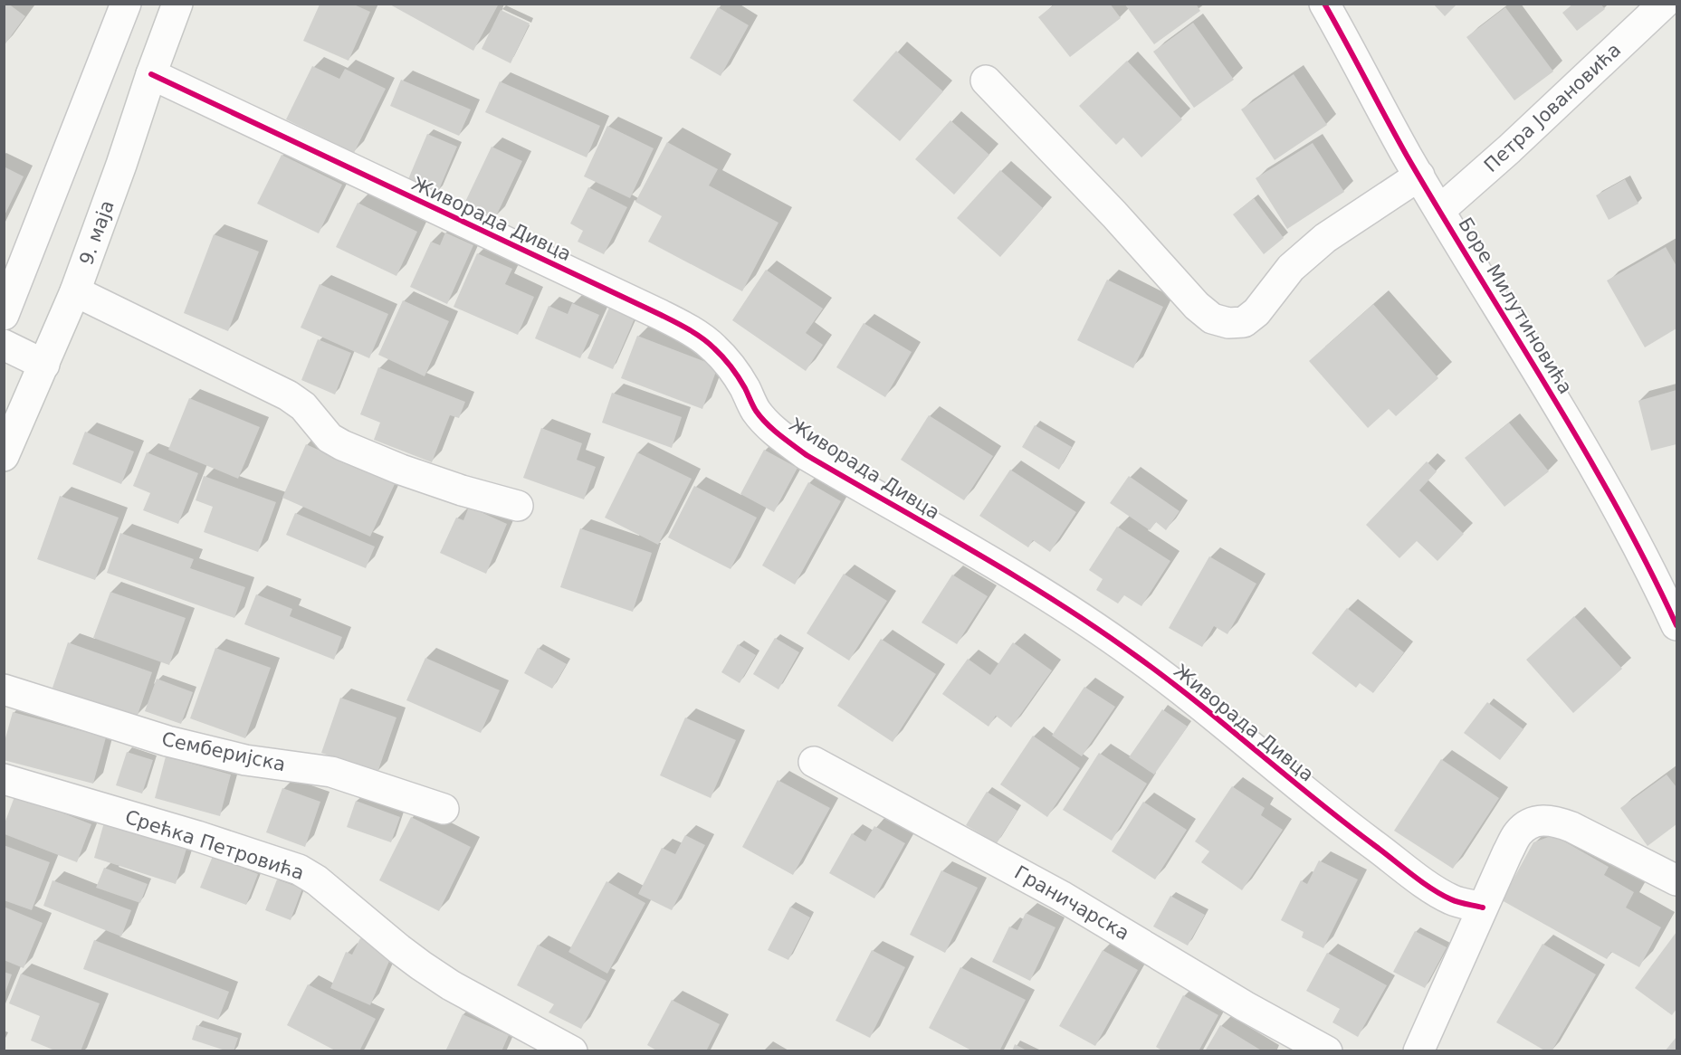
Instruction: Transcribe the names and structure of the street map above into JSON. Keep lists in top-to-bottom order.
{
  "streets": {
    "street": [
      "Петра Јовановића",
      "Живорада Дивца",
      "9. маја",
      "Боре Милутиновића",
      "Семберијска",
      "Срећка Петровића",
      "Граничарска"
    ]
  },
  "crossings": [
    ["Петра Јовановића", "Боре Милутиновића"],
    ["Живорада Дивца", "9. маја"]
  ]
}
